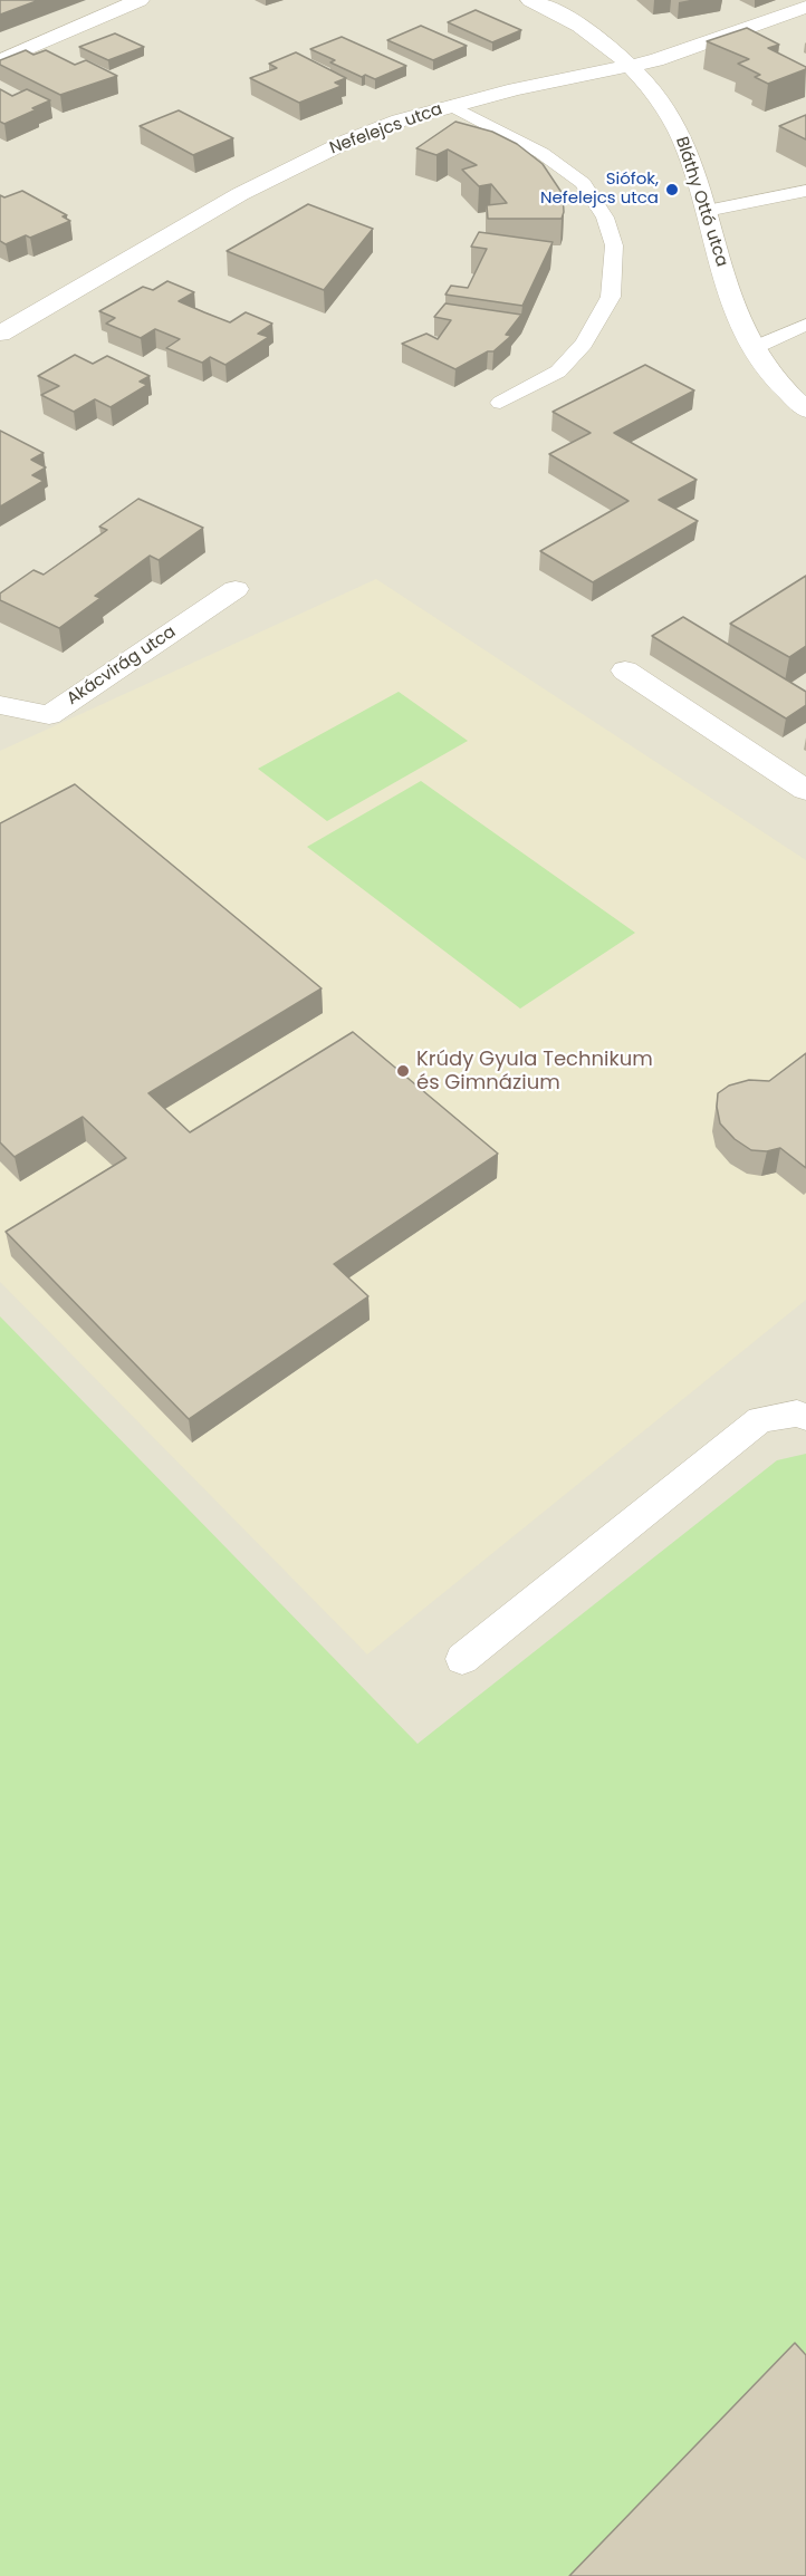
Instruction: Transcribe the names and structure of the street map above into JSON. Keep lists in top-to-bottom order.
{
  "streets": {
    "street": ["Nefelejcs utca", "Bláthy Ottó utca", "Akácvirág utca"]
  },
  "crossings": [
    ["Nefelejcs utca", "Bláthy Ottó utca"]
  ],
  "places": ["Siófok, Nefelejcs utca", "Krúdy Gyula Technikum és Gimnázium"]
}
